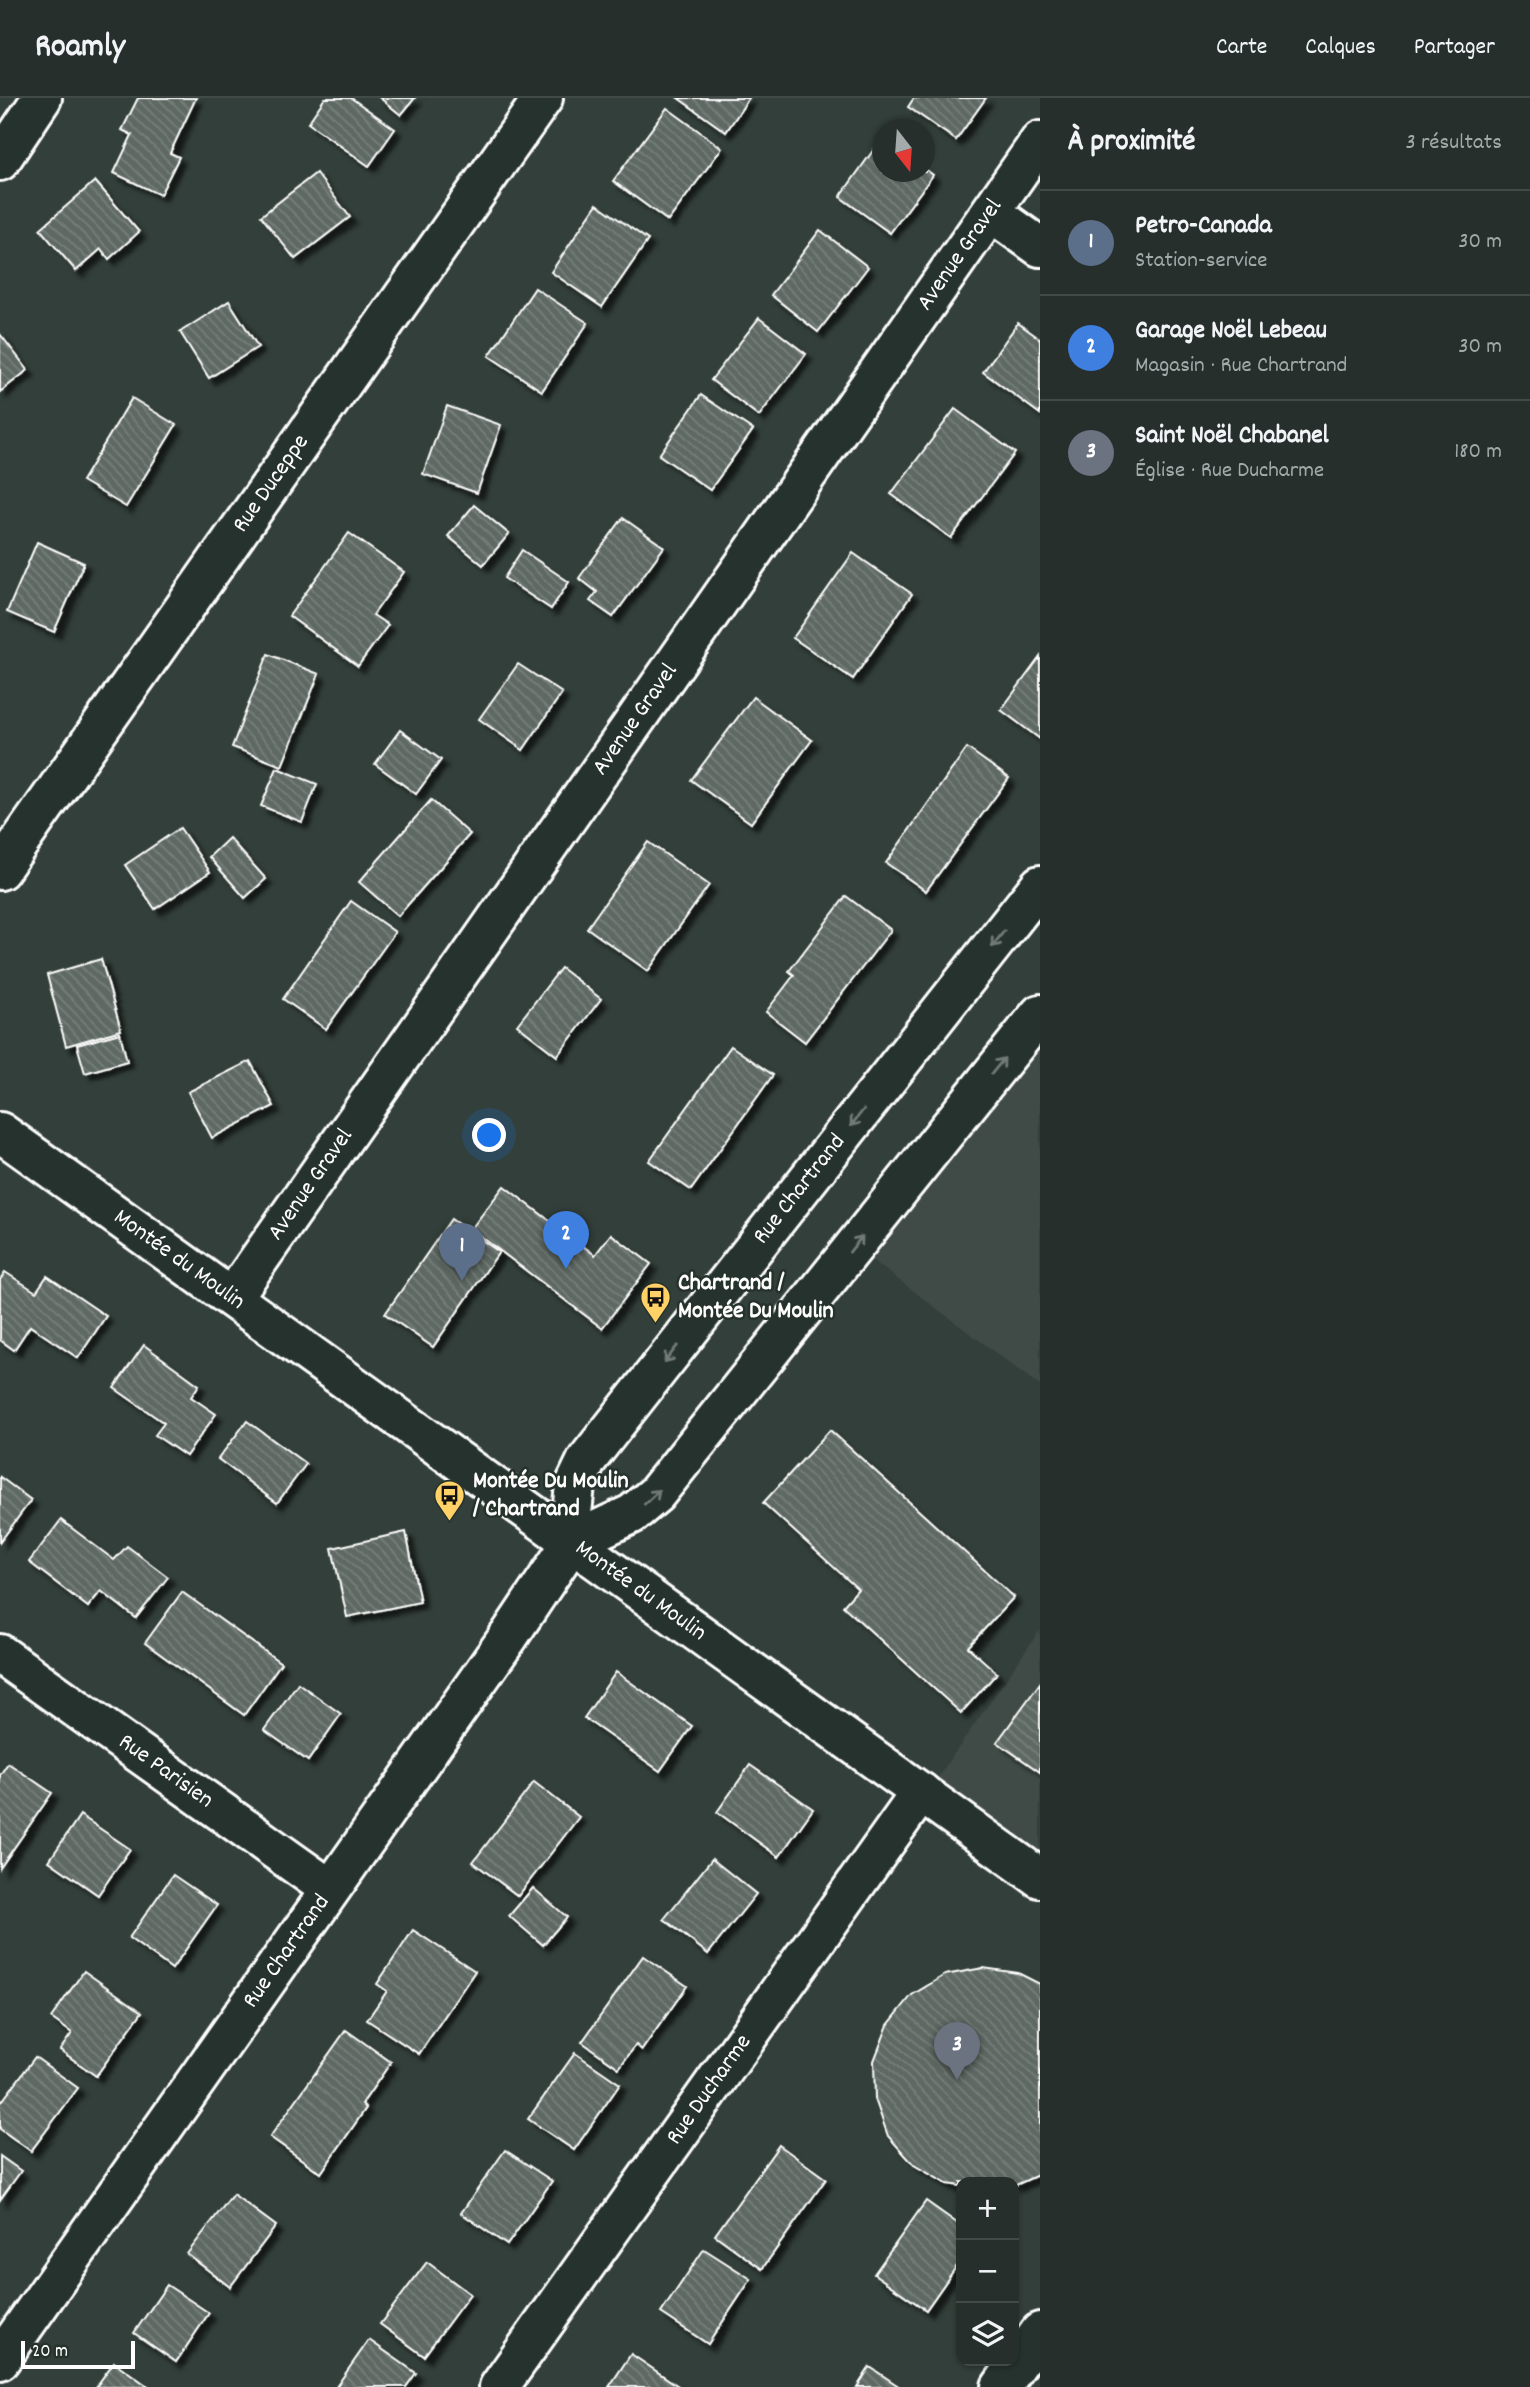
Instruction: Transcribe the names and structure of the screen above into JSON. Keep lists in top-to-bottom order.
{
  "streets": {
    "street": [
      "Avenue Gravel",
      "Rue Duceppe",
      "Rue Chartrand",
      "Montée du Moulin",
      "Rue Parisien",
      "Rue Ducharme"
    ]
  },
  "crossings": [
    ["Avenue Gravel", "Montée du Moulin"],
    ["Rue Chartrand", "Montée du Moulin"],
    ["Rue Chartrand", "Rue Parisien"],
    ["Montée du Moulin", "Rue Ducharme"]
  ],
  "places": {
    "bus stop": ["Chartrand / Montée Du Moulin", "Montée Du Moulin / Chartrand"]
  },
  "scale_bar": "20 m",
  "north": "bottom",
  "page": {
    "header": "Roamly",
    "nav": ["Carte", "Calques", "Partager"],
    "heading": ["À proximité", "3 résultats"],
    "list": [
      {
        "mark": "1",
        "name": "Petro-Canada",
        "note": "Station-service",
        "value": "30 m"
      },
      {
        "mark": "2",
        "name": "Garage Noël Lebeau",
        "note": "Magasin · Rue Chartrand",
        "value": "30 m"
      },
      {
        "mark": "3",
        "name": "Saint Noël Chabanel",
        "note": "Église · Rue Ducharme",
        "value": "180 m"
      }
    ],
    "pins": ["2", "1", "3"],
    "map_buttons": ["+", "−"],
    "scale": "20 m"
  }
}
